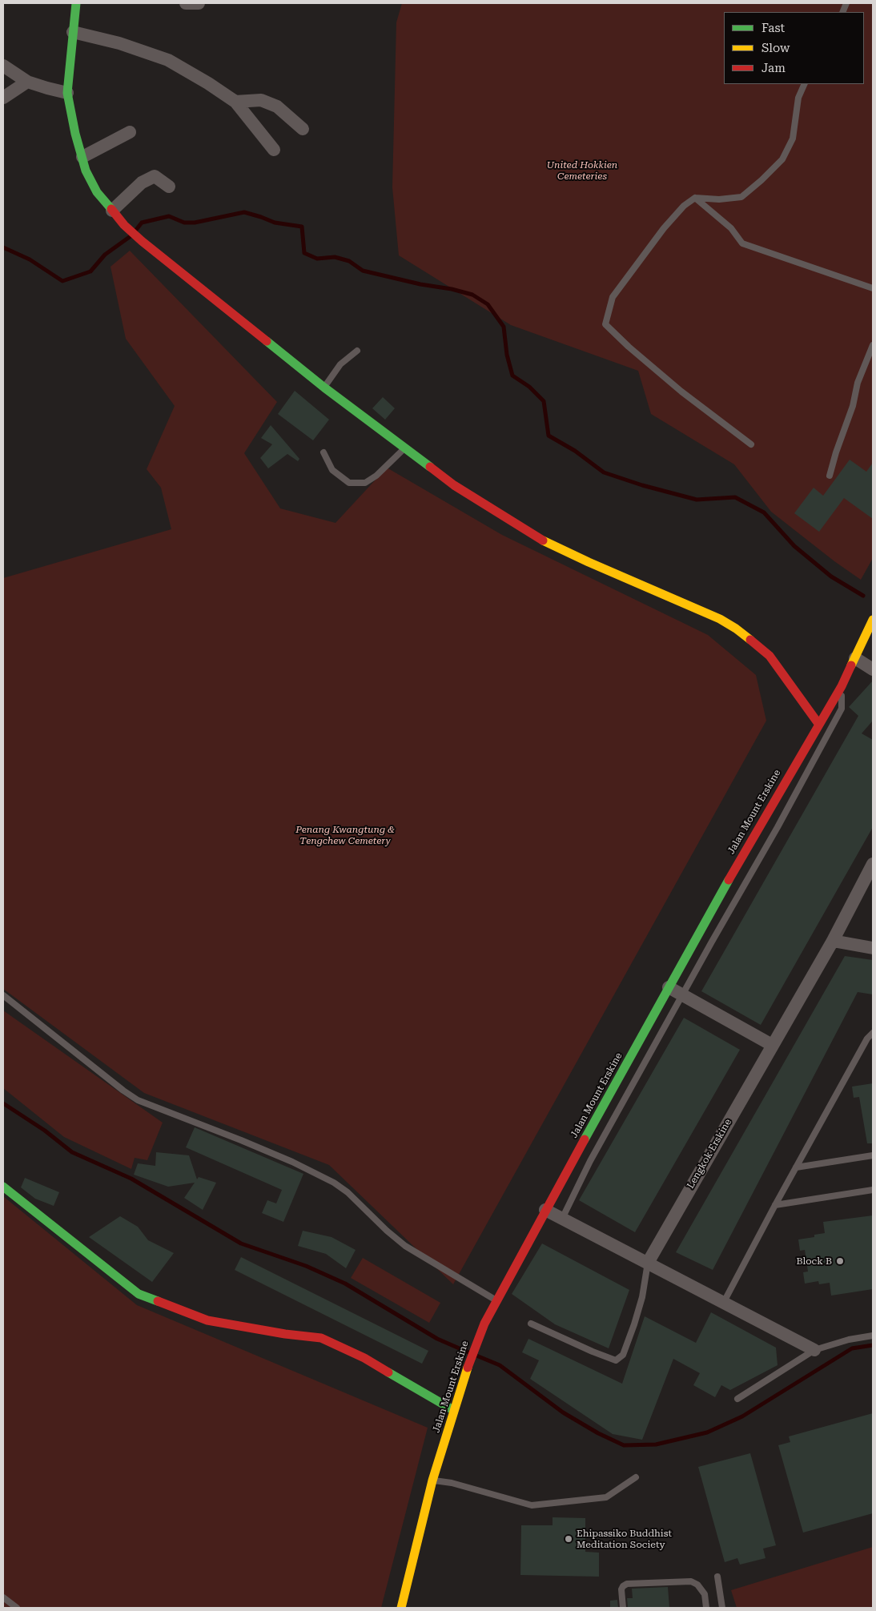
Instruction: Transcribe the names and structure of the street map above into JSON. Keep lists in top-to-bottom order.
{
  "streets": {
    "street": ["Jalan Mount Erskine", "Lengkok Erskine"]
  },
  "parks": ["United Hokkien Cemeteries", "Penang Kwangtung & Tengchew Cemetery"],
  "places": ["Block B", "Ehipassiko Buddhist Meditation Society"],
  "legend": ["Fast", "Slow", "Jam"]
}
